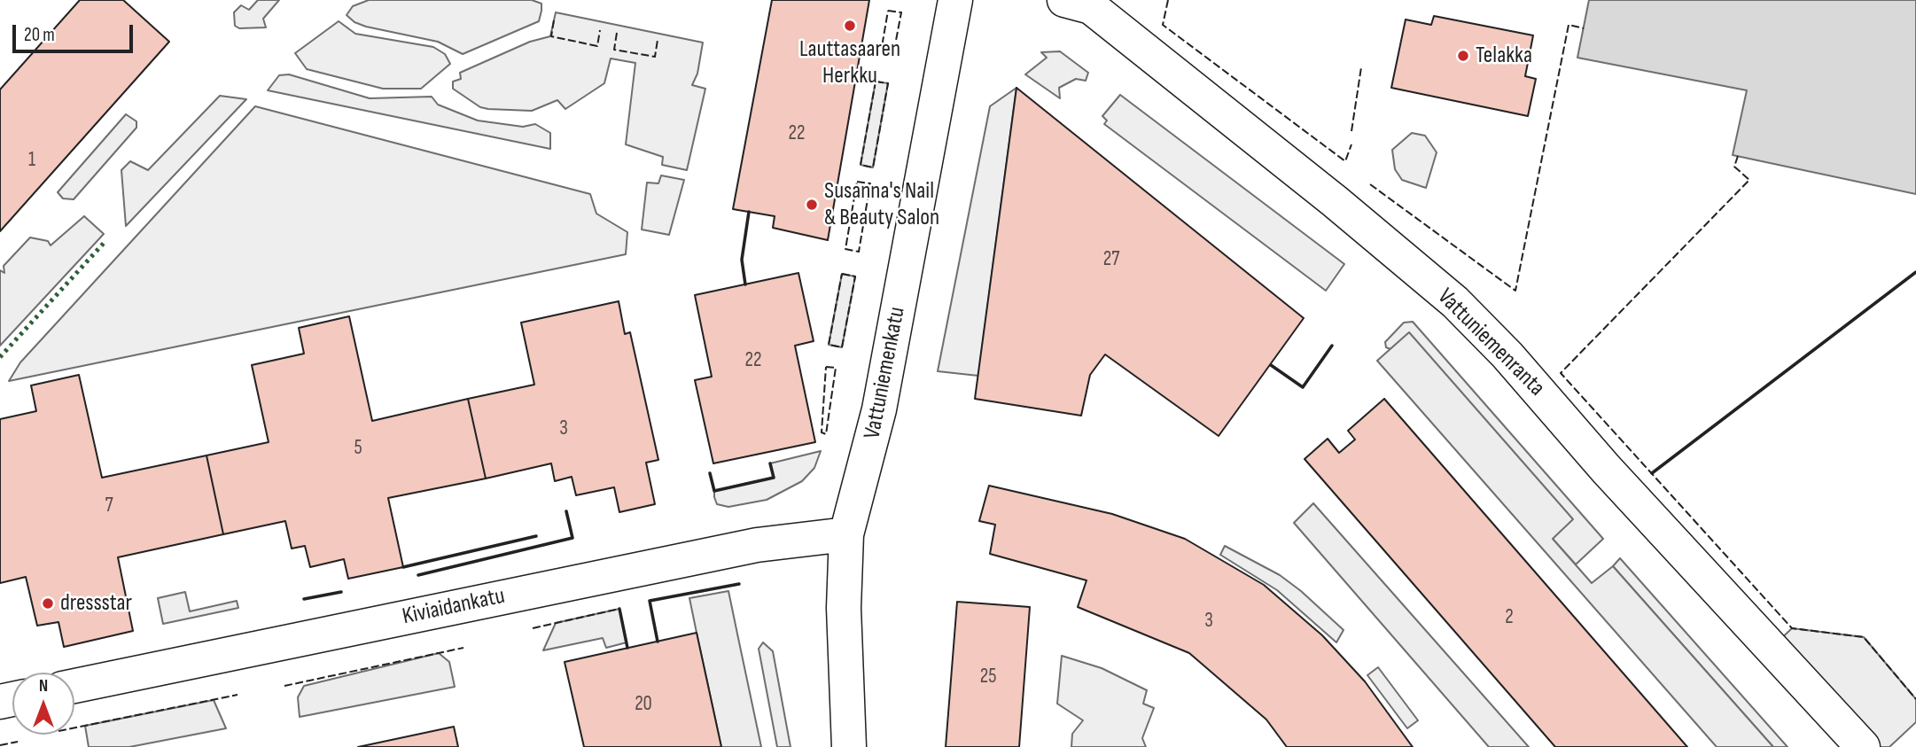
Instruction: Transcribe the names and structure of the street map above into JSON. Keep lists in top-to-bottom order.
{
  "streets": {
    "street": ["Vattuniemenranta", "Vattuniemenkatu", "Kiviaidankatu"]
  },
  "crossings": [
    ["Vattuniemenkatu", "Kiviaidankatu"]
  ],
  "places": [
    "Lauttasaaren Herkku",
    "Telakka",
    "Susanna's Nail & Beauty Salon",
    "dressstar"
  ],
  "house_numbers": [
    "22",
    "1",
    "27",
    "22",
    "3",
    "5",
    "7",
    "2",
    "3",
    "25",
    "20"
  ],
  "scale_bar": "20 m",
  "north": "top"
}
